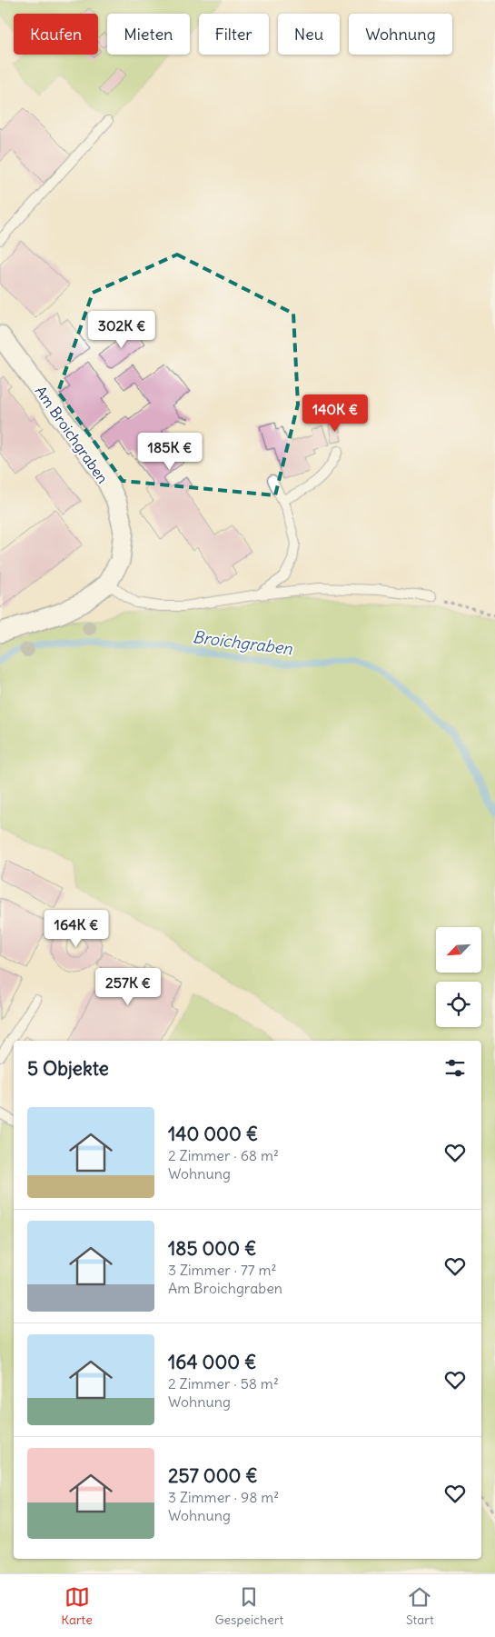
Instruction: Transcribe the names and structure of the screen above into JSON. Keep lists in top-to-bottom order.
{
  "streets": {
    "street": ["Am Broichgraben"]
  },
  "water": ["Broichgraben"],
  "north": "bottom left",
  "page": {
    "chip": [
      "Kaufen",
      "Mieten",
      "Filter",
      "Neu",
      "Wohnung"
    ],
    "price": [
      "302K €",
      "140K €",
      "185K €",
      "164K €",
      "257K €"
    ],
    "heading": "5 Objekte",
    "list": [
      {
        "name": "140 000 €",
        "note": "2 Zimmer · 68 m² · Wohnung"
      },
      {
        "name": "185 000 €",
        "note": "3 Zimmer · 77 m² · Am Broichgraben"
      },
      {
        "name": "164 000 €",
        "note": "2 Zimmer · 58 m² · Wohnung"
      },
      {
        "name": "257 000 €",
        "note": "3 Zimmer · 98 m² · Wohnung"
      }
    ],
    "tabs": ["Karte", "Gespeichert", "Start"]
  }
}
